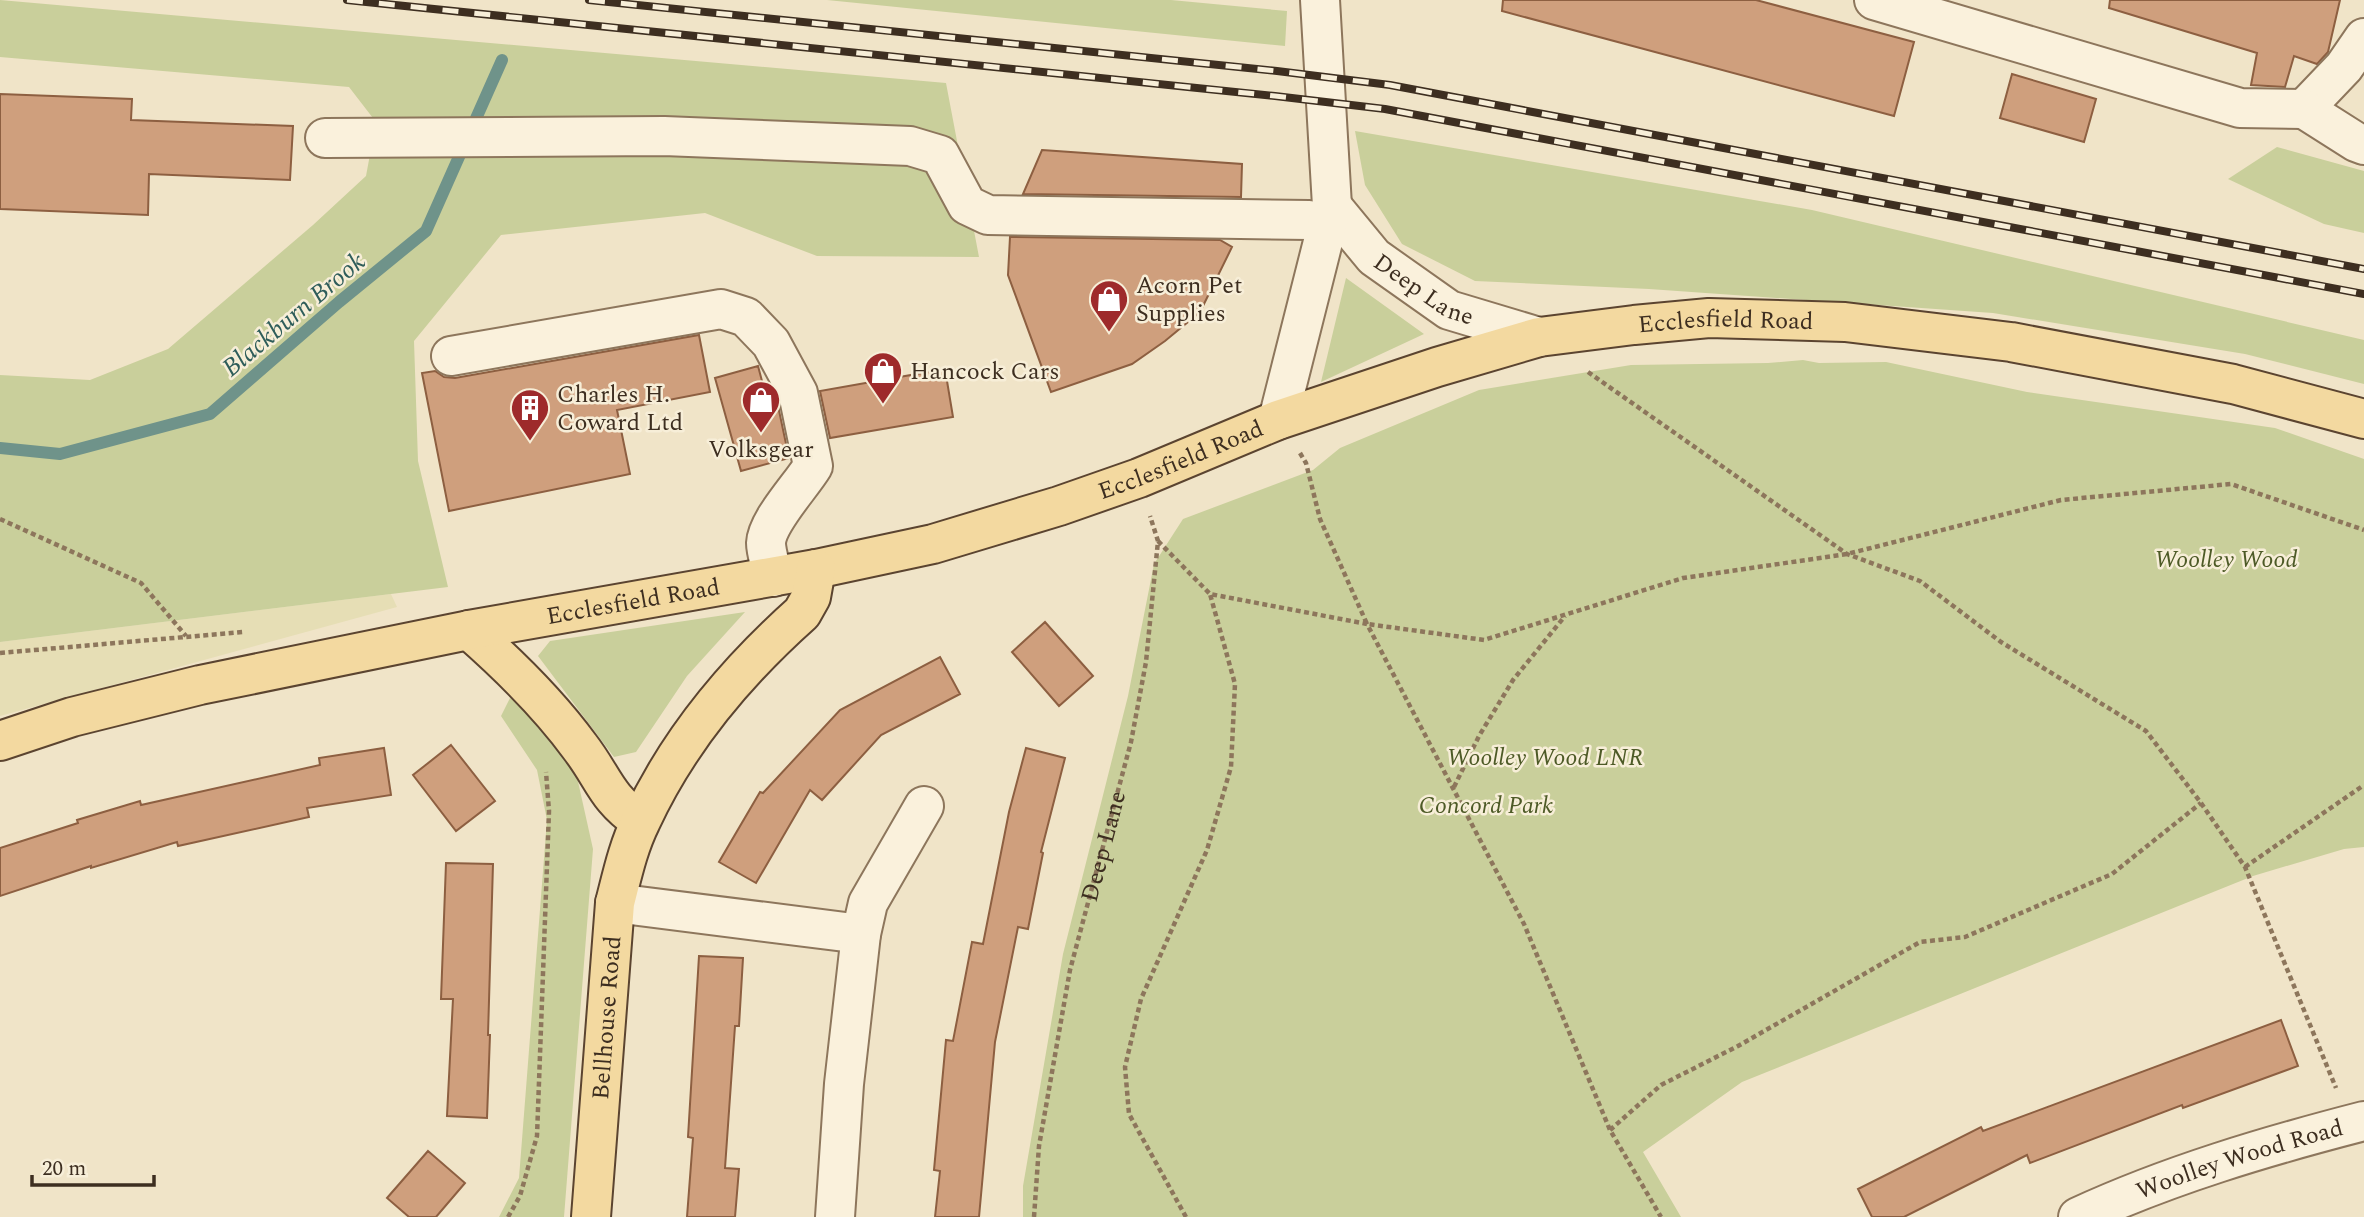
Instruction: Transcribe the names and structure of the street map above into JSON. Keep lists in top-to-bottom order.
{
  "streets": {
    "main road": ["Ecclesfield Road", "Bellhouse Road"],
    "street": ["Deep Lane", "Woolley Wood Road"]
  },
  "crossings": [
    ["Deep Lane", "Ecclesfield Road"],
    ["Ecclesfield Road", "Bellhouse Road"]
  ],
  "water": ["Blackburn Brook"],
  "parks": ["Woolley Wood", "Woolley Wood LNR", "Concord Park"],
  "places": {
    "shop": ["Acorn Pet Supplies", "Hancock Cars", "Volksgear"],
    "building": ["Charles H. Coward Ltd"]
  },
  "scale_bar": "20 m"
}
